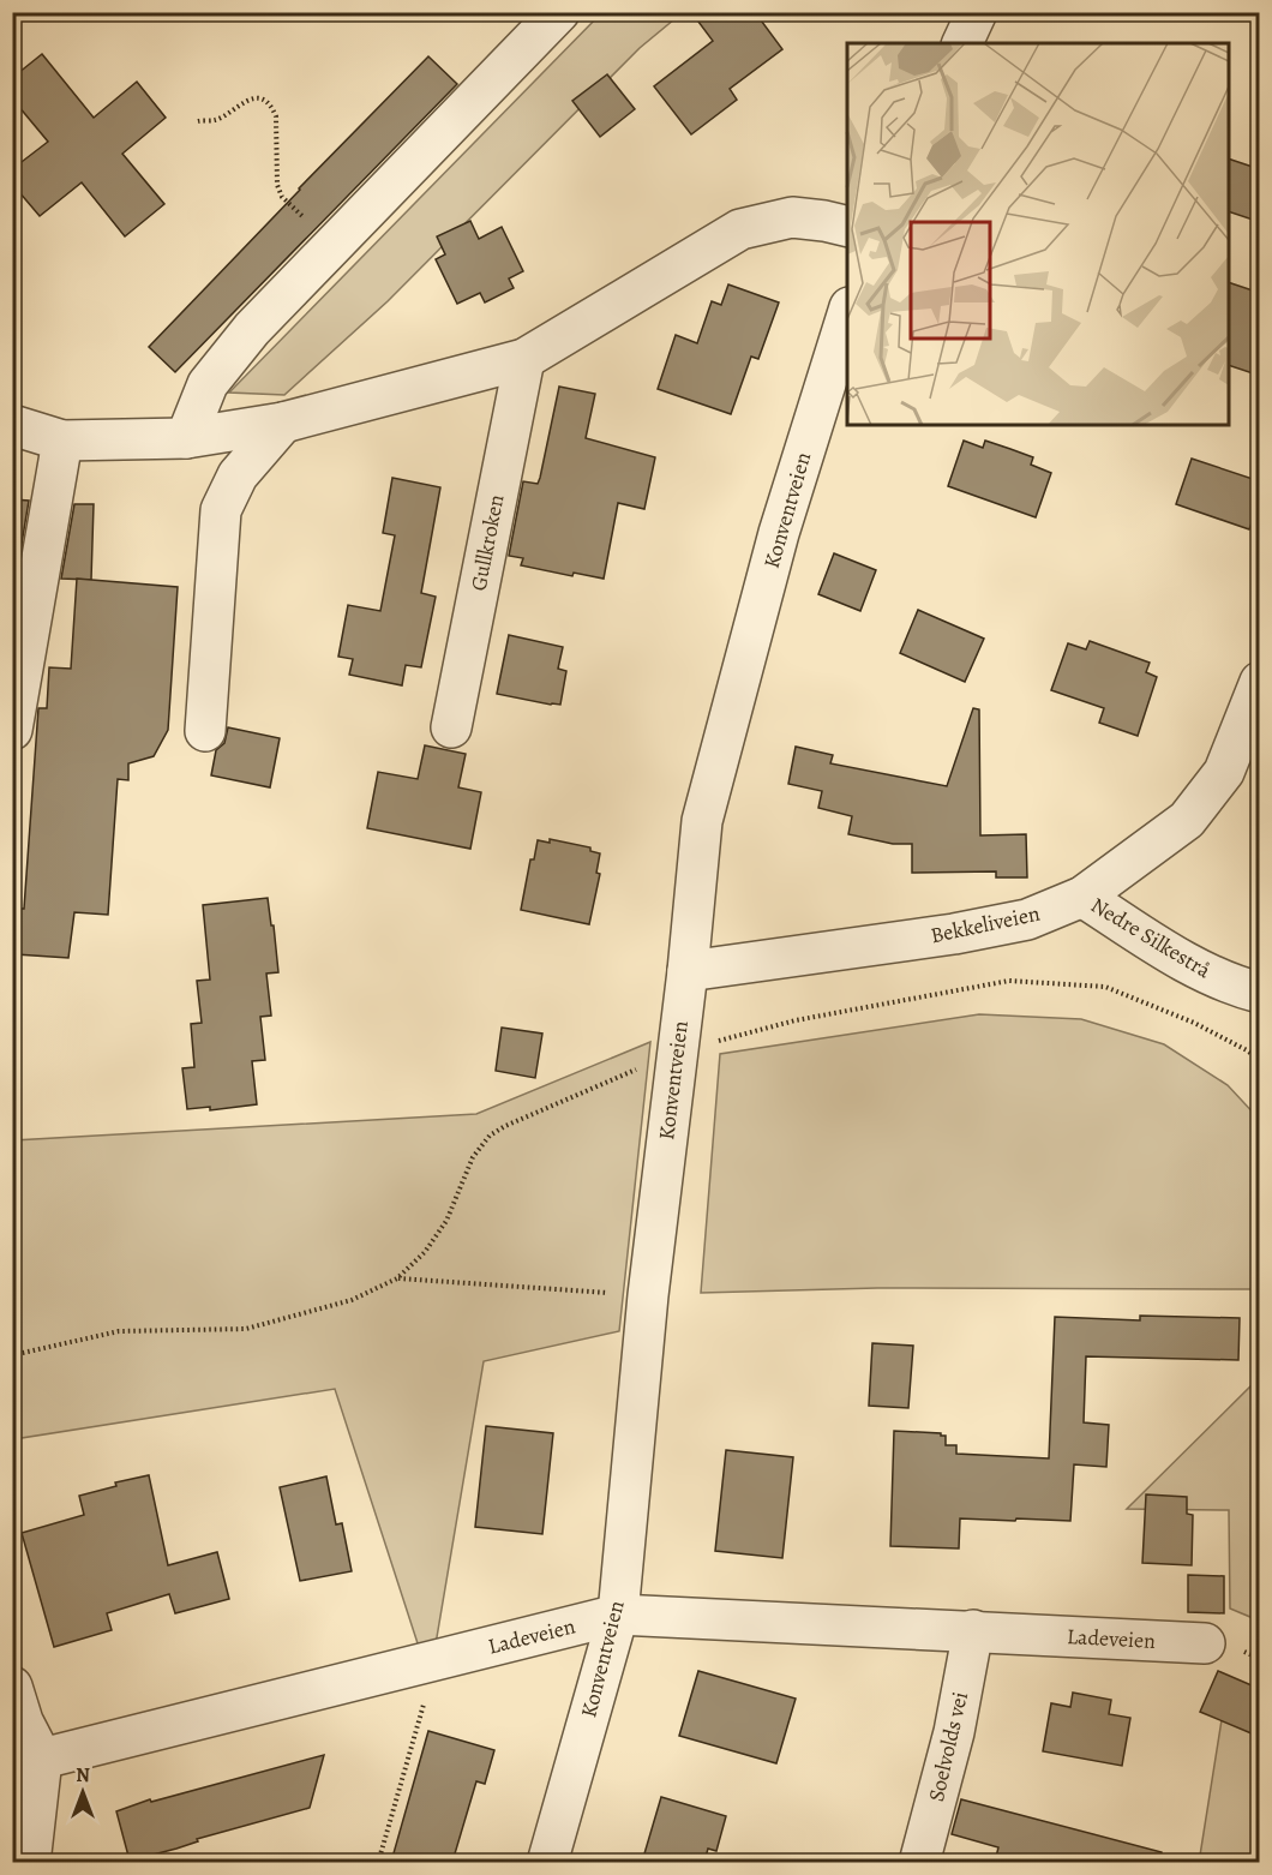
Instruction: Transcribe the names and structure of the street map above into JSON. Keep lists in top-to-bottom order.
{
  "streets": {
    "street": [
      "Konventveien",
      "Gullkroken",
      "Bekkeliveien",
      "Nedre Silkestrå",
      "Ladeveien",
      "Soelvolds vei"
    ]
  },
  "crossings": [
    ["Konventveien", "Bekkeliveien"],
    ["Konventveien", "Ladeveien"],
    ["Bekkeliveien", "Nedre Silkestrå"],
    ["Ladeveien", "Soelvolds vei"]
  ],
  "north": "top"
}
